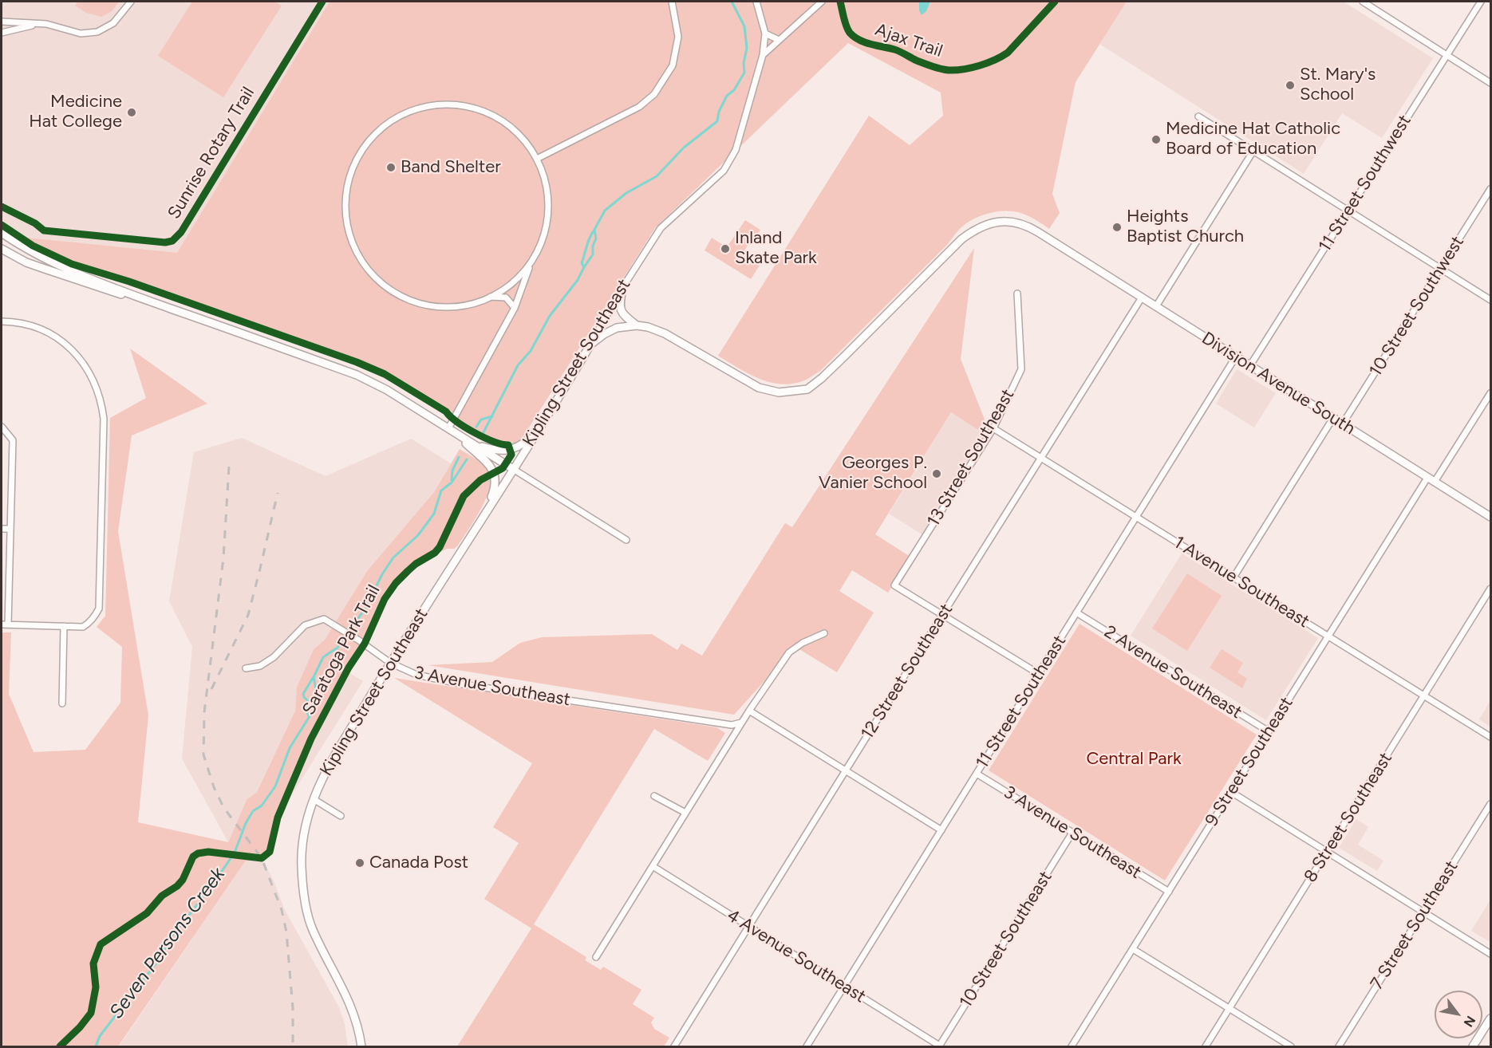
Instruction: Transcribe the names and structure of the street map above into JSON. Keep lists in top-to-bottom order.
{
  "streets": {
    "street": [
      "11 Street Southwest",
      "10 Street Southwest",
      "Kipling Street Southeast",
      "Division Avenue South",
      "13 Street Southeast",
      "1 Avenue Southeast",
      "12 Street Southeast",
      "2 Avenue Southeast",
      "3 Avenue Southeast",
      "11 Street Southeast",
      "9 Street Southeast",
      "8 Street Southeast",
      "7 Street Southeast",
      "10 Street Southeast",
      "4 Avenue Southeast"
    ],
    "cycle path": ["Ajax Trail", "Sunrise Rotary Trail", "Saratoga Park Trail"]
  },
  "crossings": [
    ["11 Street Southwest", "Division Avenue South"],
    ["10 Street Southwest", "Division Avenue South"],
    ["Kipling Street Southeast", "3 Avenue Southeast"],
    ["Division Avenue South", "12 Street Southeast"],
    ["Division Avenue South", "11 Street Southeast"],
    ["Division Avenue South", "9 Street Southeast"],
    ["13 Street Southeast", "1 Avenue Southeast"],
    ["13 Street Southeast", "12 Street Southeast"],
    ["1 Avenue Southeast", "12 Street Southeast"],
    ["1 Avenue Southeast", "11 Street Southeast"],
    ["1 Avenue Southeast", "9 Street Southeast"],
    ["1 Avenue Southeast", "8 Street Southeast"],
    ["12 Street Southeast", "4 Avenue Southeast"],
    ["2 Avenue Southeast", "11 Street Southeast"],
    ["2 Avenue Southeast", "9 Street Southeast"],
    ["3 Avenue Southeast", "11 Street Southeast"],
    ["3 Avenue Southeast", "9 Street Southeast"],
    ["3 Avenue Southeast", "10 Street Southeast"],
    ["11 Street Southeast", "4 Avenue Southeast"],
    ["10 Street Southeast", "4 Avenue Southeast"]
  ],
  "water": ["Seven Persons Creek"],
  "parks": ["Central Park"],
  "places": [
    "St. Mary's School",
    "Medicine Hat College",
    "Medicine Hat Catholic Board of Education",
    "Band Shelter",
    "Heights Baptist Church",
    "Inland Skate Park",
    "Georges P. Vanier School",
    "Canada Post"
  ],
  "north": "bottom right"
}
